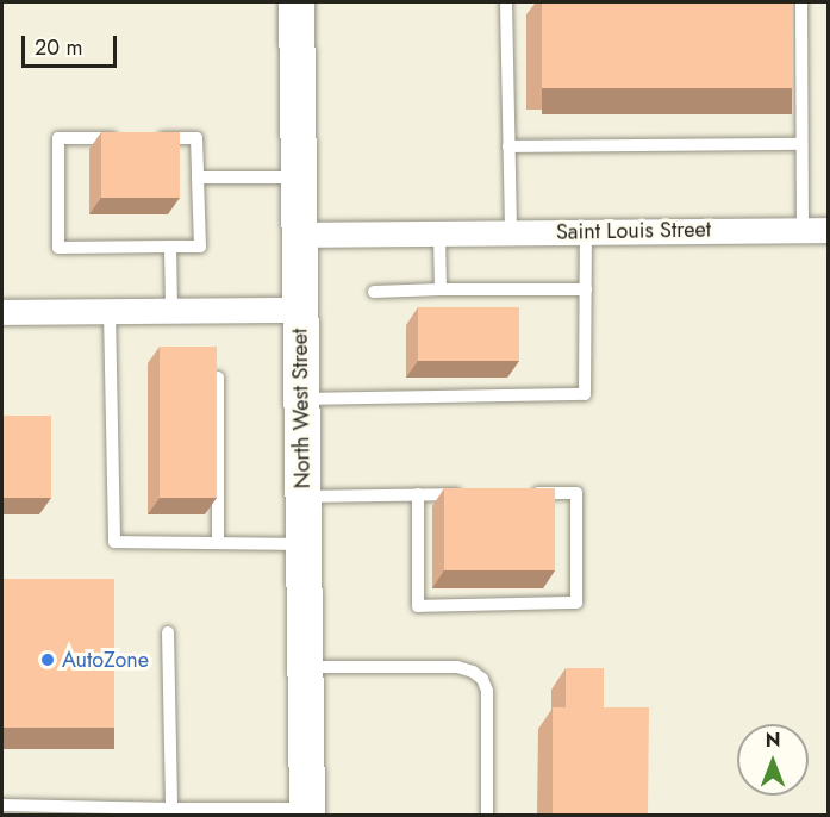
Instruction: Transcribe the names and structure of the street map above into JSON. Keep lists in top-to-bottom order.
{
  "streets": {
    "main road": ["North West Street"],
    "street": ["Saint Louis Street"]
  },
  "crossings": [
    ["Saint Louis Street", "North West Street"]
  ],
  "places": ["AutoZone"],
  "scale_bar": "20 m",
  "north": "top"
}
